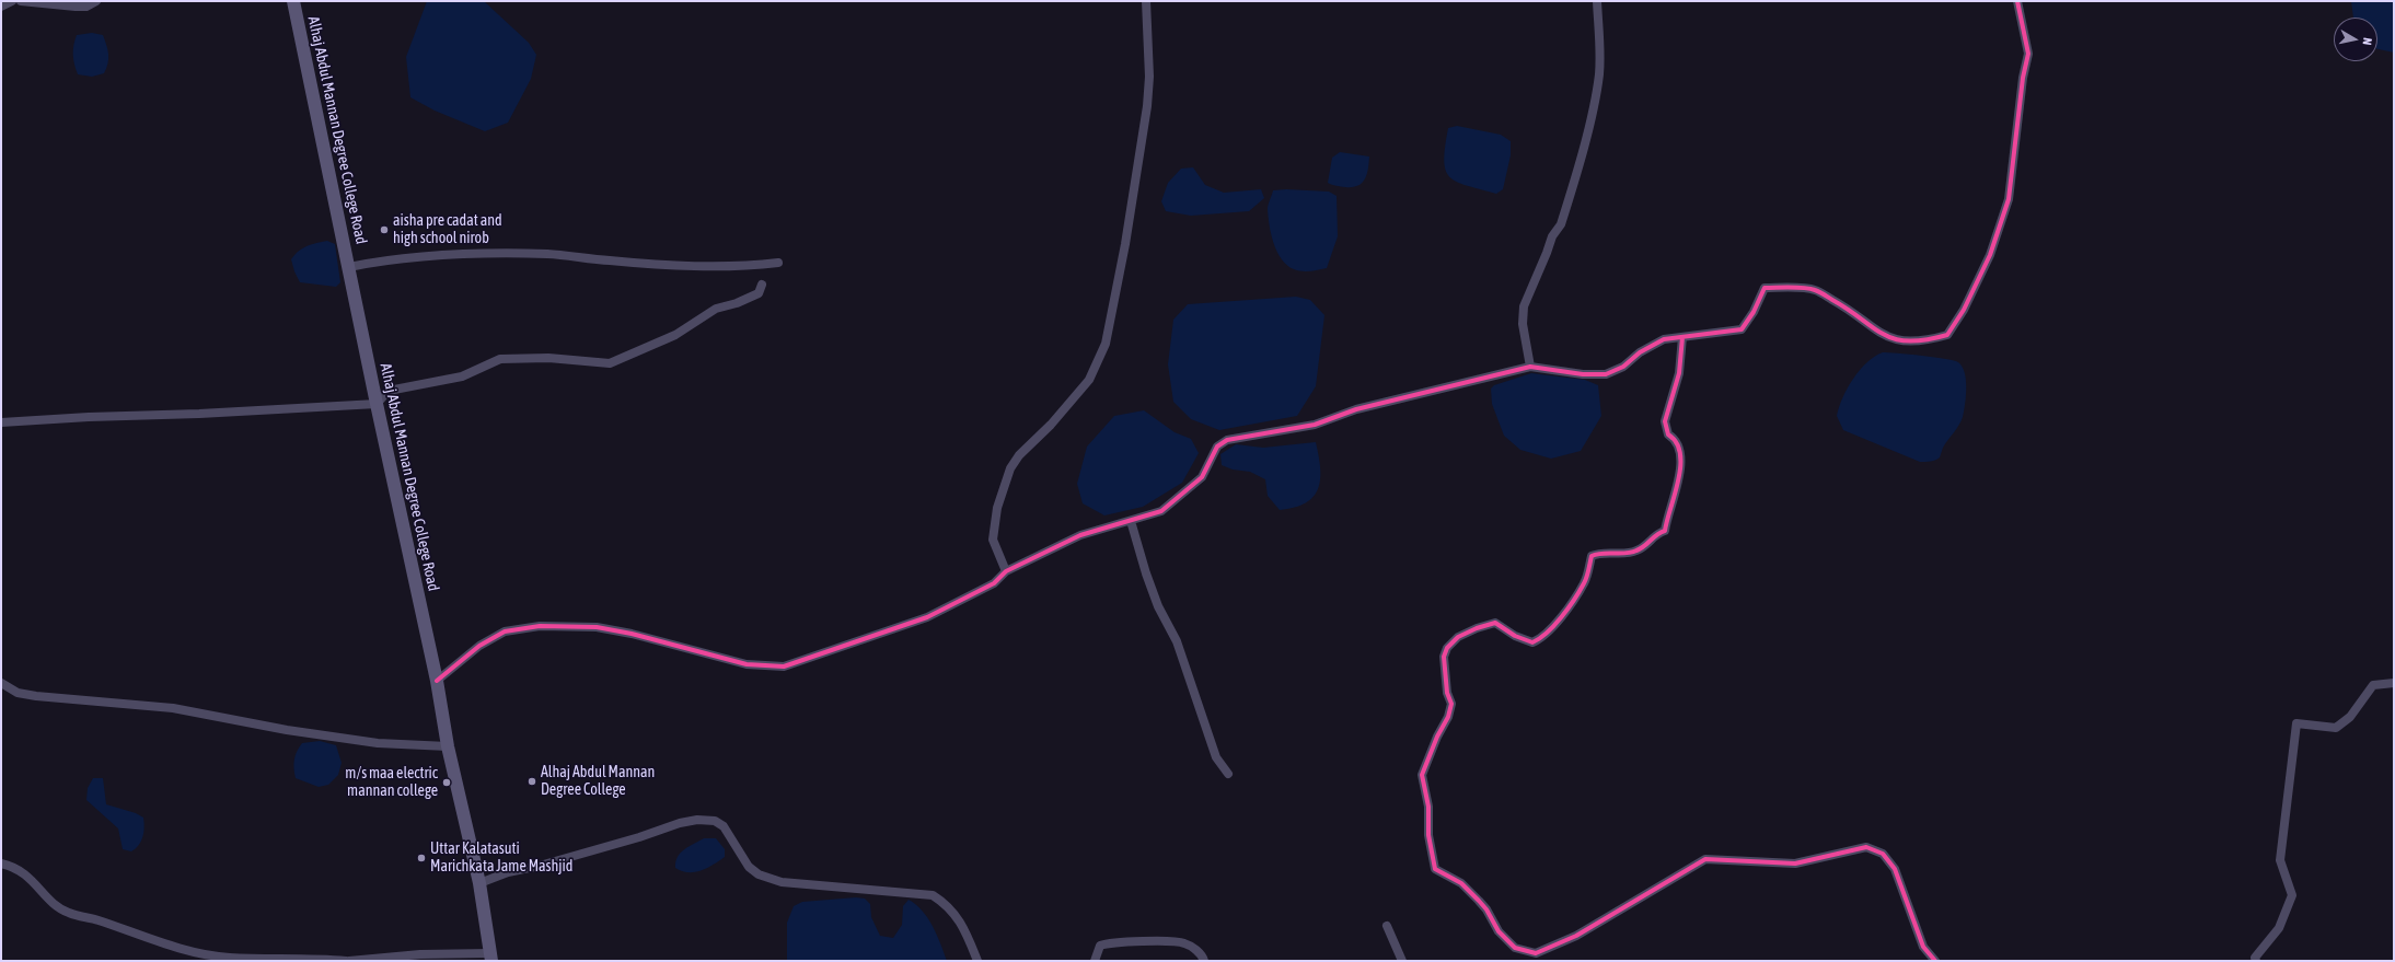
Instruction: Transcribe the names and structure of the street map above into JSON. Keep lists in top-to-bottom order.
{
  "streets": {
    "street": ["Alhaj Abdul Mannan Degree College Road"]
  },
  "places": [
    "aisha pre cadat and high school nirob",
    "Alhaj Abdul Mannan Degree College",
    "m/s maa electric mannan college",
    "Uttar Kalatasuti Marichkata Jame Mashjid"
  ],
  "north": "right"
}
